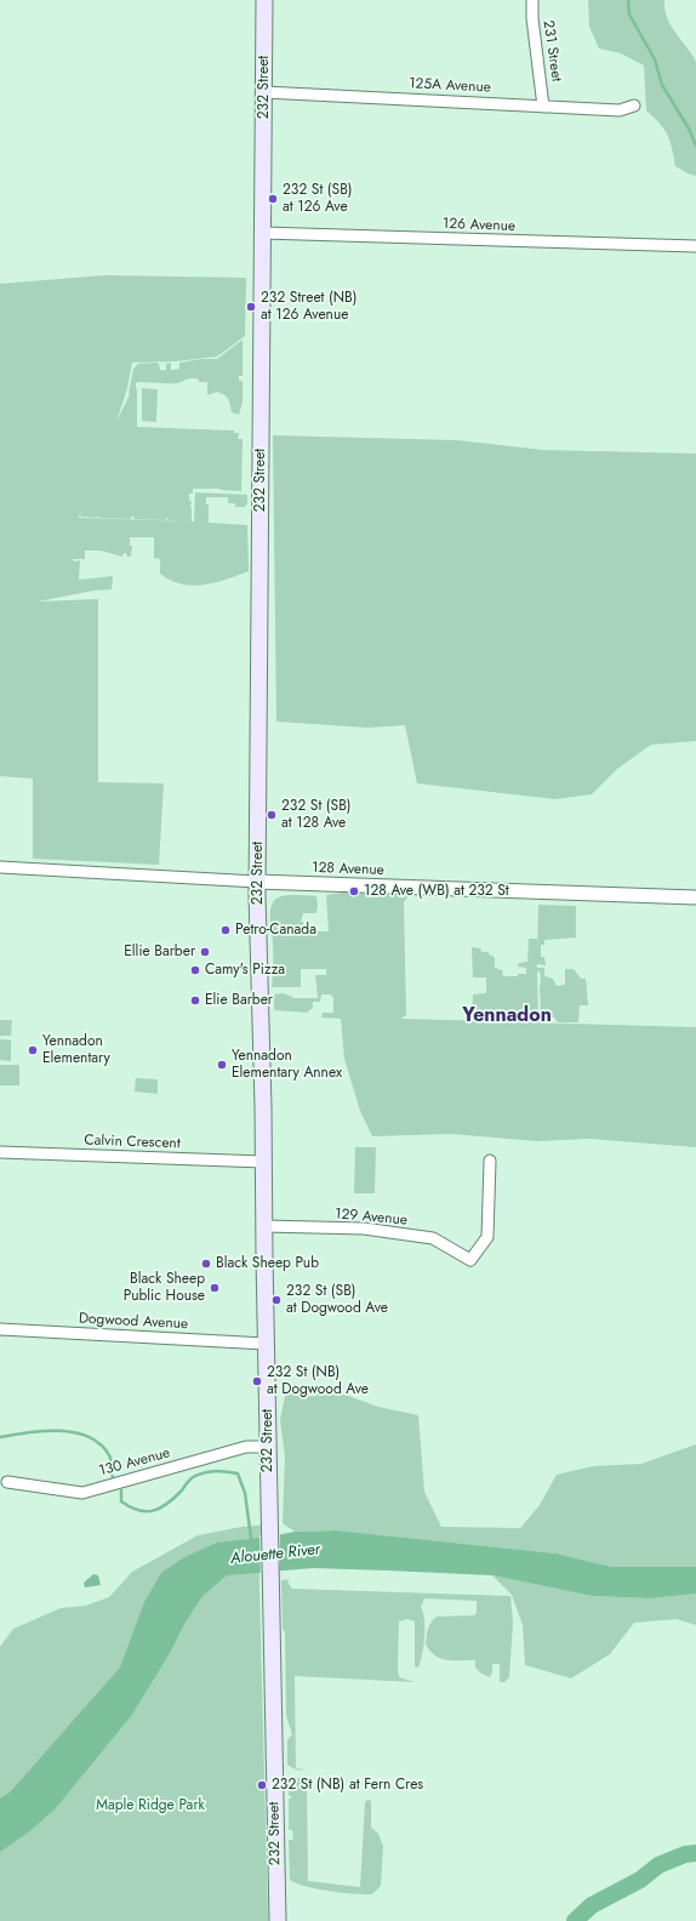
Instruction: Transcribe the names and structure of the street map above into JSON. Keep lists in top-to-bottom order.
{
  "streets": {
    "main road": ["232 Street"],
    "street": [
      "231 Street",
      "125A Avenue",
      "126 Avenue",
      "128 Avenue",
      "Calvin Crescent",
      "129 Avenue",
      "Dogwood Avenue",
      "130 Avenue"
    ]
  },
  "crossings": [
    ["231 Street", "125A Avenue"],
    ["125A Avenue", "232 Street"],
    ["232 Street", "126 Avenue"],
    ["232 Street", "128 Avenue"],
    ["232 Street", "Calvin Crescent"],
    ["232 Street", "129 Avenue"],
    ["232 Street", "Dogwood Avenue"],
    ["232 Street", "130 Avenue"]
  ],
  "districts": ["Yennadon"],
  "water": ["Alouette River"],
  "parks": ["Maple Ridge Park"],
  "places": [
    "232 St (SB) at 126 Ave",
    "232 Street (NB) at 126 Avenue",
    "232 St (SB) at 128 Ave",
    "128 Ave (WB) at 232 St",
    "Petro-Canada",
    "Ellie Barber",
    "Camy's Pizza",
    "Elie Barber",
    "Yennadon Elementary",
    "Yennadon Elementary Annex",
    "Black Sheep Pub",
    "Black Sheep Public House",
    "232 St (SB) at Dogwood Ave",
    "232 St (NB) at Dogwood Ave",
    "232 St (NB) at Fern Cres"
  ]
}
